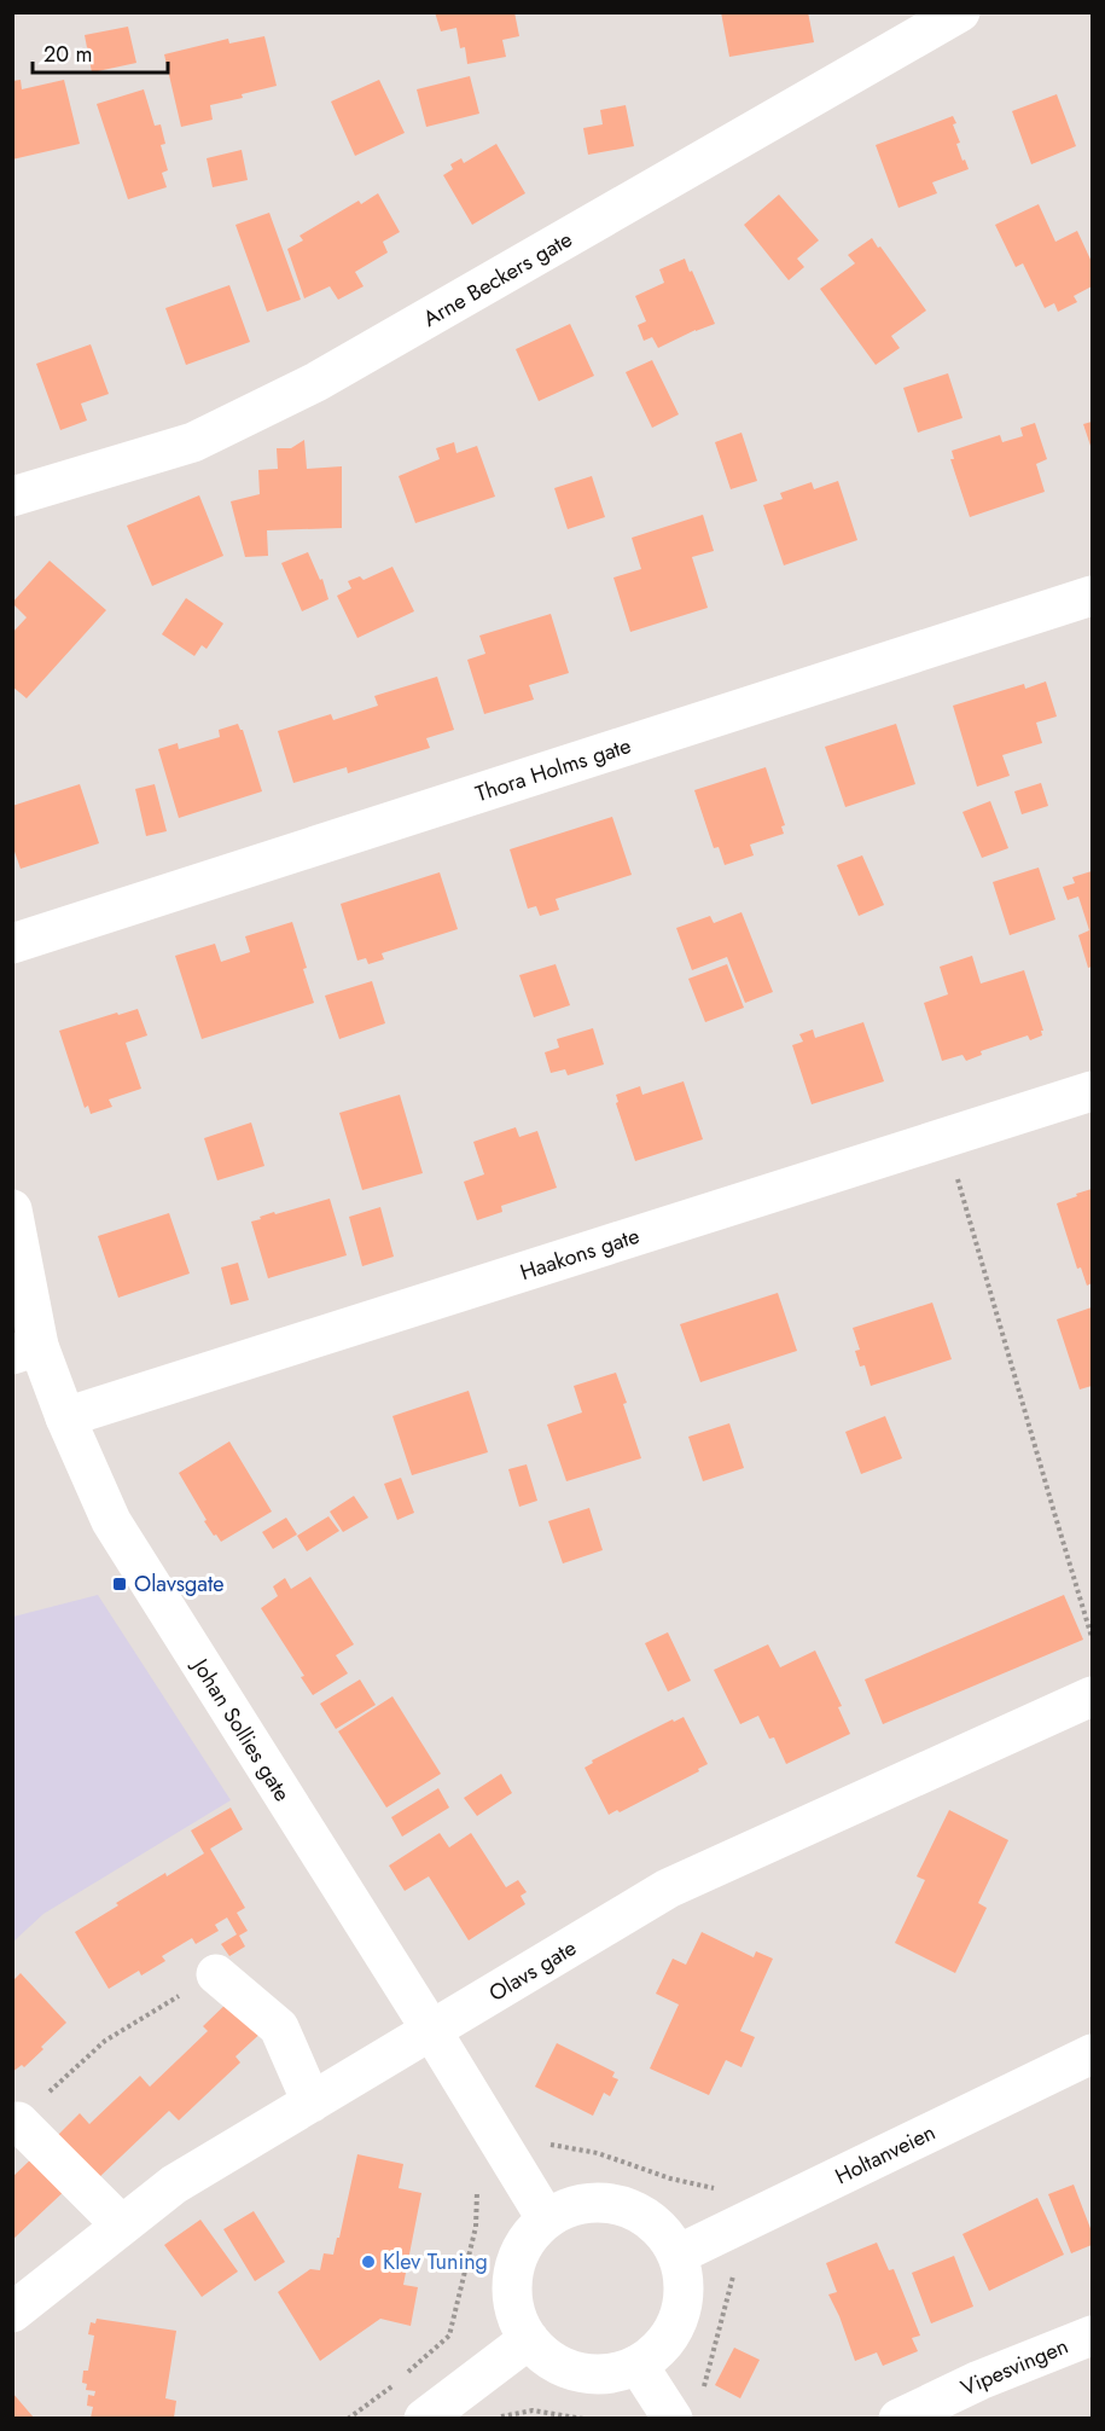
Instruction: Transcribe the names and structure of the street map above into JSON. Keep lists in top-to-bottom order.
{
  "streets": {
    "street": [
      "Arne Beckers gate",
      "Thora Holms gate",
      "Haakons gate",
      "Johan Sollies gate",
      "Olavs gate",
      "Holtanveien",
      "Vipesvingen"
    ]
  },
  "crossings": [
    ["Haakons gate", "Johan Sollies gate"],
    ["Johan Sollies gate", "Olavs gate"],
    ["Johan Sollies gate", "Holtanveien"]
  ],
  "places": {
    "transit": ["Olavsgate"],
    "other": ["Klev Tuning"]
  },
  "scale_bar": "20 m"
}
